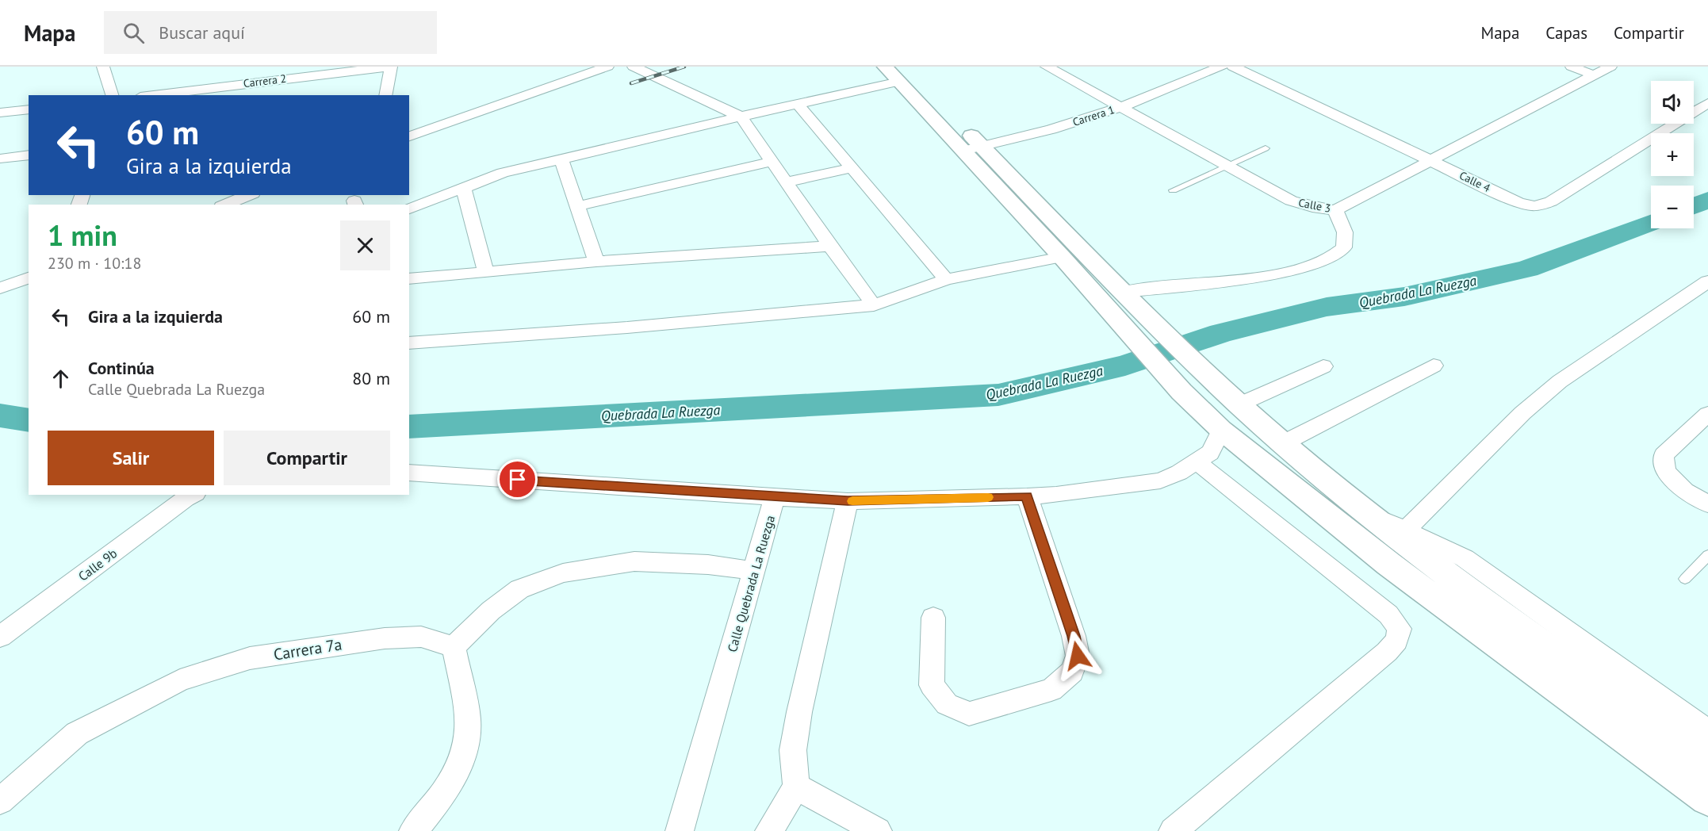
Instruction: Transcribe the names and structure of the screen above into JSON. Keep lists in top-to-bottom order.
{
  "streets": {
    "street": [
      "Carrera 2",
      "Carrera 1",
      "Calle 4",
      "Calle 3",
      "Calle 9b",
      "Calle Quebrada La Ruezga",
      "Carrera 7a"
    ]
  },
  "crossings": [
    ["Carrera 1", "Calle 3"],
    ["Calle 4", "Calle 3"]
  ],
  "water": ["Quebrada La Ruezga"],
  "page": {
    "header": "Mapa",
    "search": "Buscar aquí",
    "nav": ["Mapa", "Capas", "Compartir"],
    "map_buttons": ["+", "−"],
    "turn": ["60 m", "Gira a la izquierda"],
    "heading": ["1 min", "230 m · 10:18"],
    "list": [
      {
        "name": "Gira a la izquierda",
        "value": "60 m"
      },
      {
        "name": "Continúa",
        "note": "Calle Quebrada La Ruezga",
        "value": "80 m"
      }
    ],
    "buttons": ["Salir", "Compartir"]
  }
}
